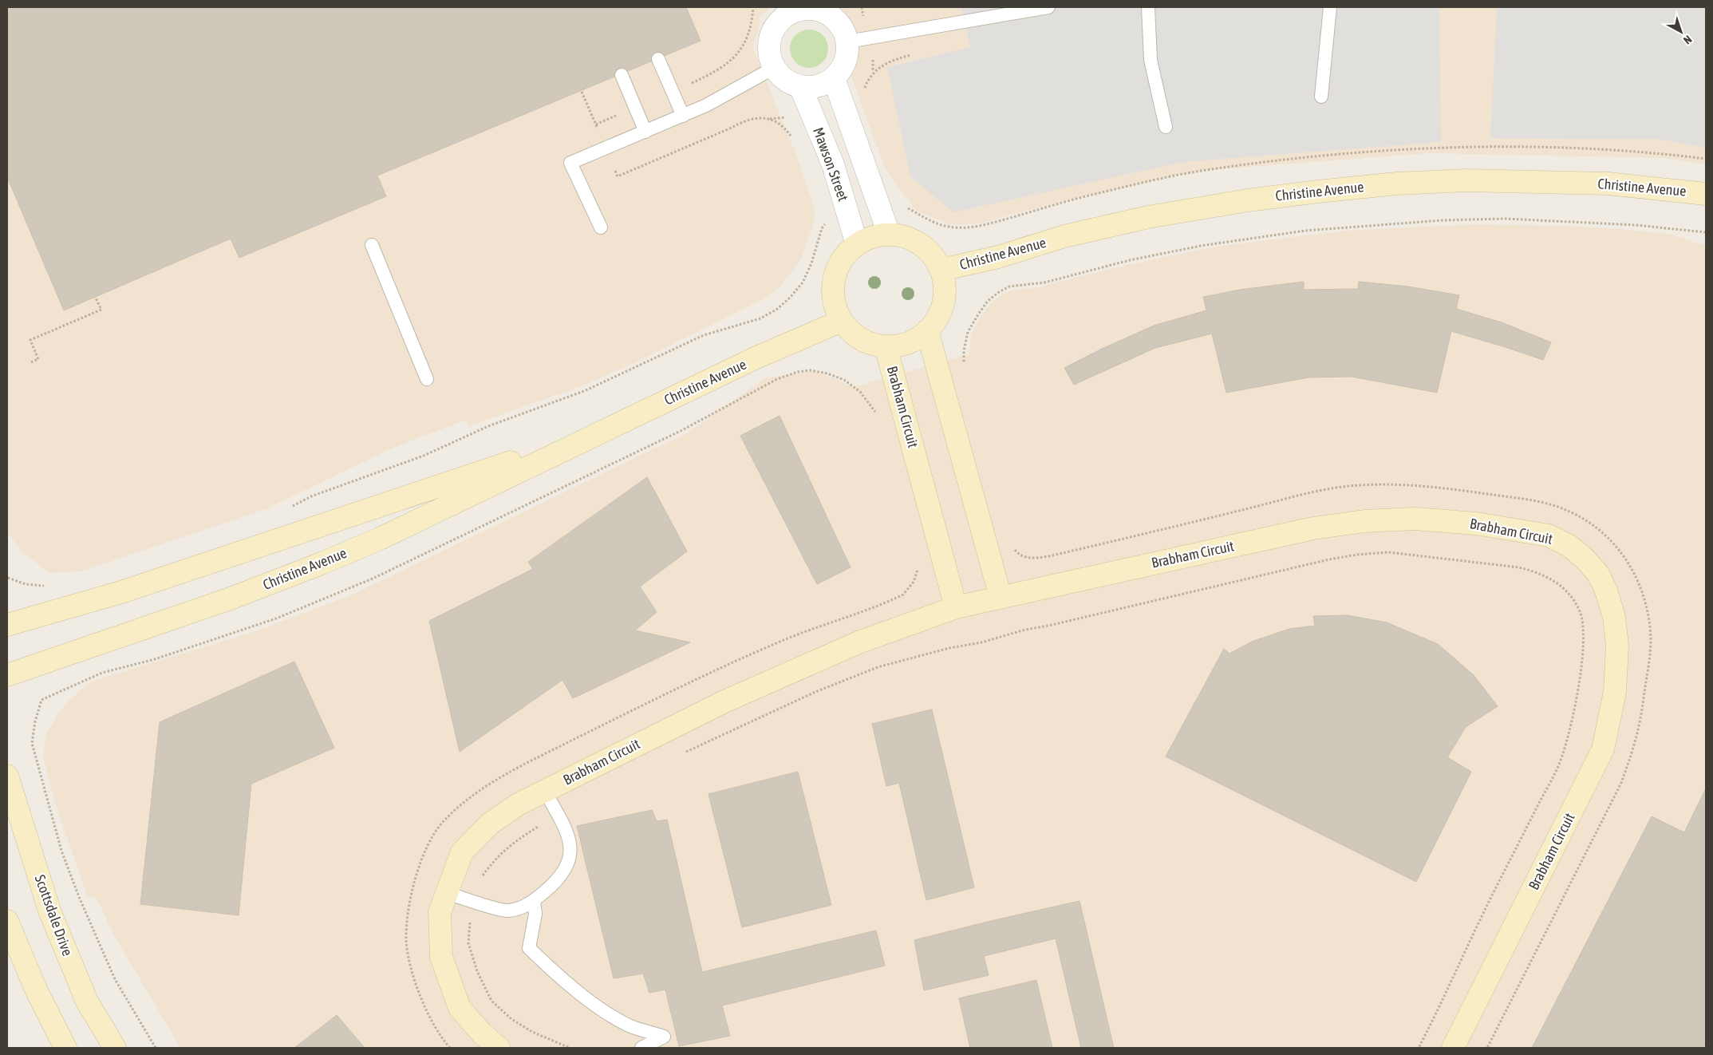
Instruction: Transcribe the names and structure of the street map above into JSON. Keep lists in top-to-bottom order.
{
  "streets": {
    "street": [
      "Mawson Street",
      "Christine Avenue",
      "Brabham Circuit",
      "Scottsdale Drive"
    ]
  },
  "crossings": [
    ["Mawson Street", "Christine Avenue"],
    ["Mawson Street", "Brabham Circuit"],
    ["Christine Avenue", "Brabham Circuit"]
  ],
  "north": "bottom right"
}
